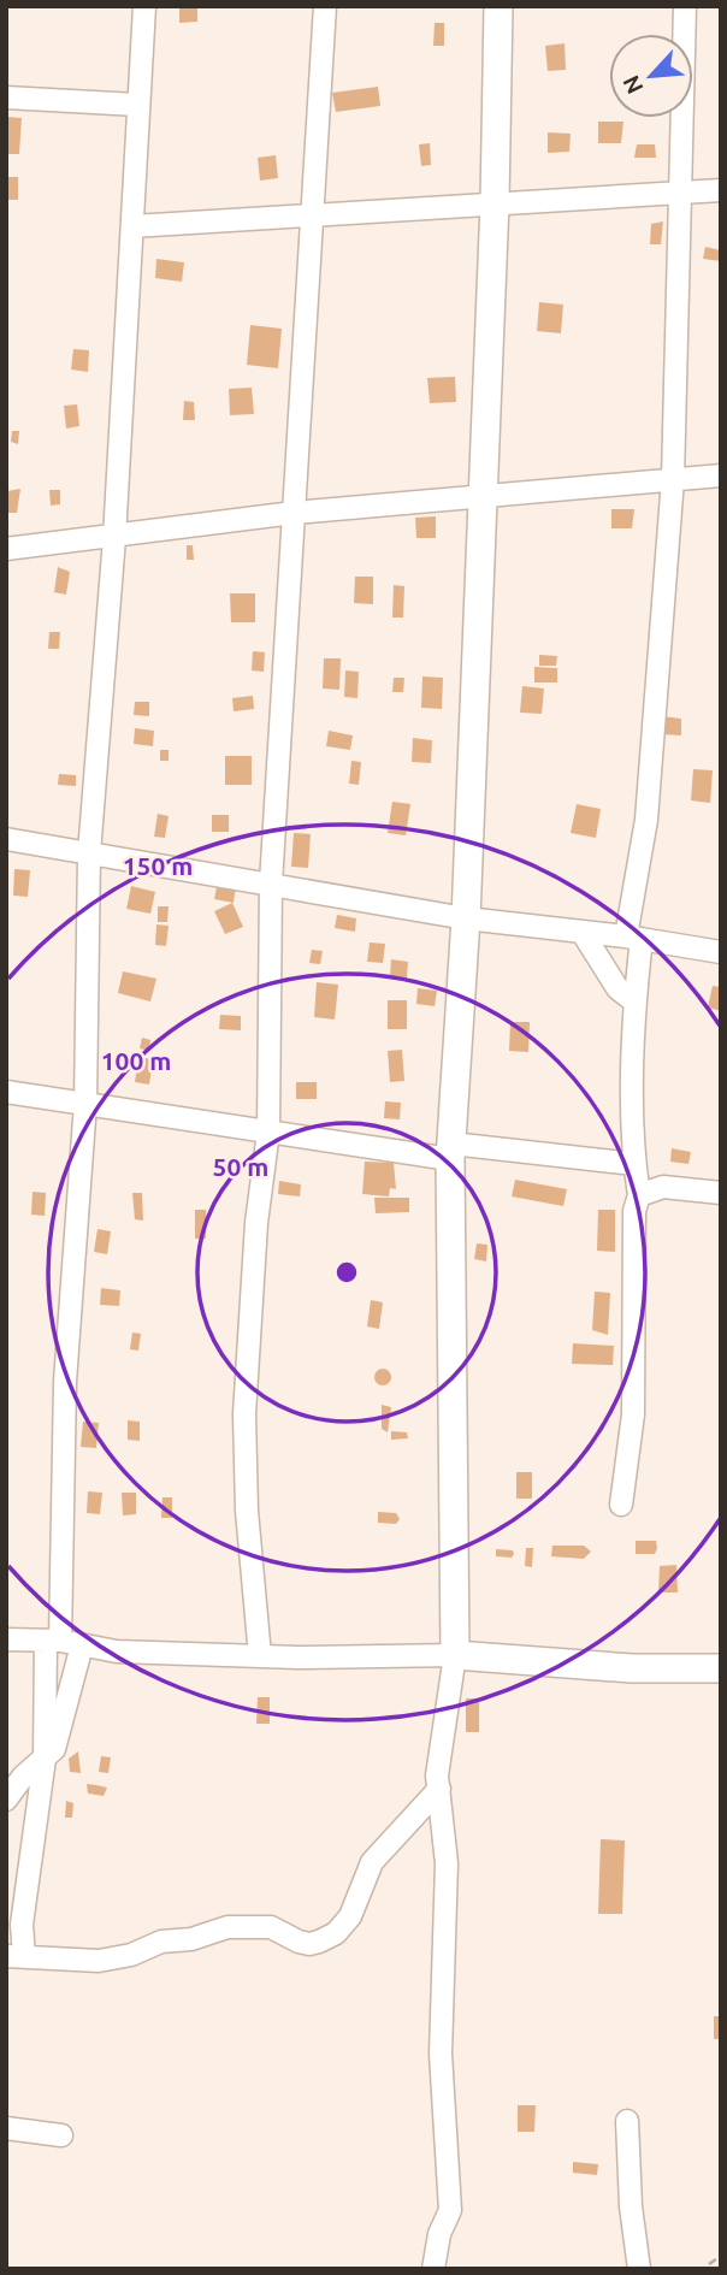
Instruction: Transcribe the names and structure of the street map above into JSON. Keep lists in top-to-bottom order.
{
  "north": "bottom left",
  "rings": ["150 m", "100 m", "50 m"]
}
